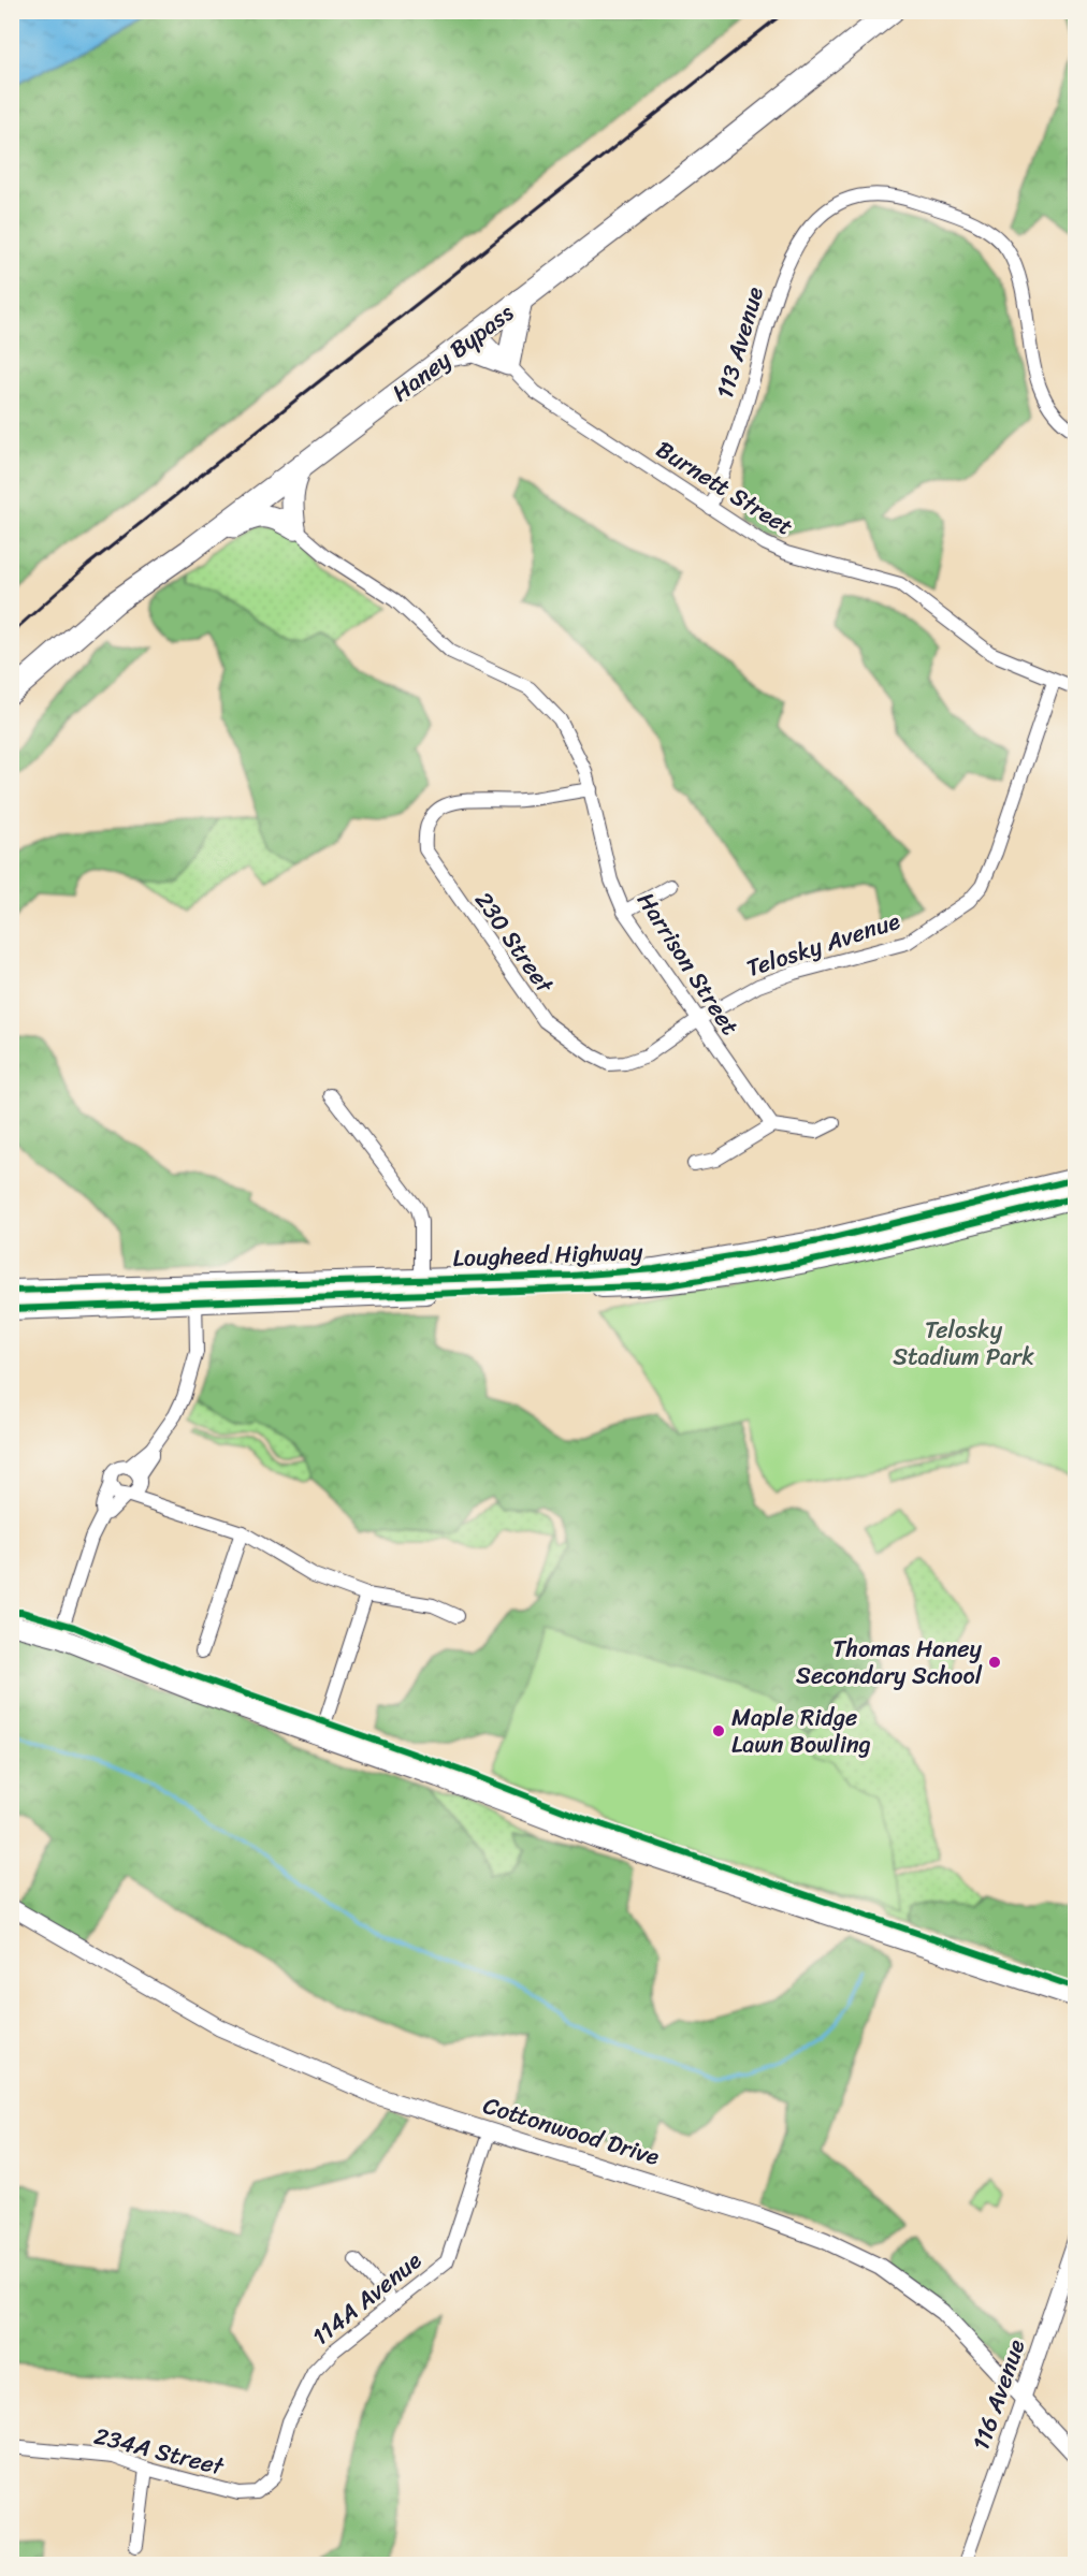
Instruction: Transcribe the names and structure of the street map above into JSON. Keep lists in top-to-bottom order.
{
  "streets": {
    "highway": ["Haney Bypass"],
    "main road": ["Lougheed Highway"],
    "street": [
      "113 Avenue",
      "Burnett Street",
      "230 Street",
      "Telosky Avenue",
      "Harrison Street",
      "Cottonwood Drive",
      "114A Avenue",
      "116 Avenue",
      "234A Street"
    ]
  },
  "crossings": [
    ["113 Avenue", "Burnett Street"],
    ["Haney Bypass", "Burnett Street"],
    ["Burnett Street", "Telosky Avenue"],
    ["230 Street", "Telosky Avenue"],
    ["230 Street", "Harrison Street"],
    ["Telosky Avenue", "Harrison Street"],
    ["Cottonwood Drive", "114A Avenue"],
    ["Cottonwood Drive", "116 Avenue"],
    ["114A Avenue", "234A Street"]
  ],
  "parks": ["Telosky Stadium Park"],
  "places": ["Thomas Haney Secondary School", "Maple Ridge Lawn Bowling"]
}
